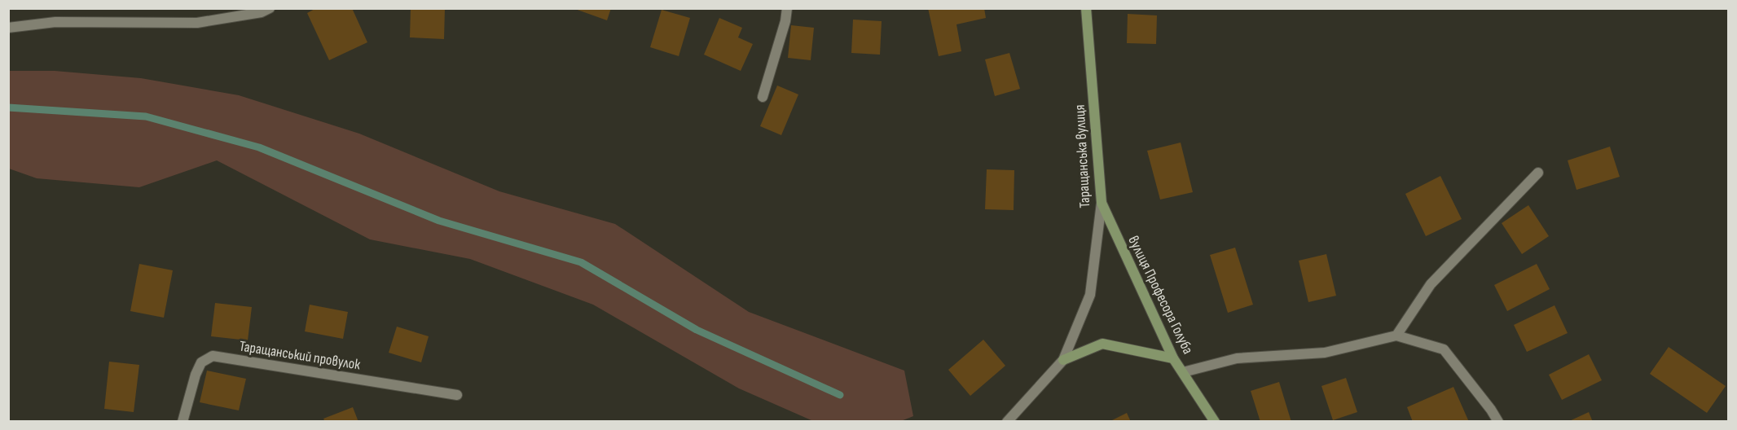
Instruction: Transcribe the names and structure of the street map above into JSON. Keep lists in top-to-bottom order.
{
  "streets": {
    "main road": ["Таращанська вулиця", "вулиця Професора Голуба"],
    "street": ["Таращанський провулок"]
  },
  "crossings": [
    ["Таращанська вулиця", "вулиця Професора Голуба"]
  ]
}
